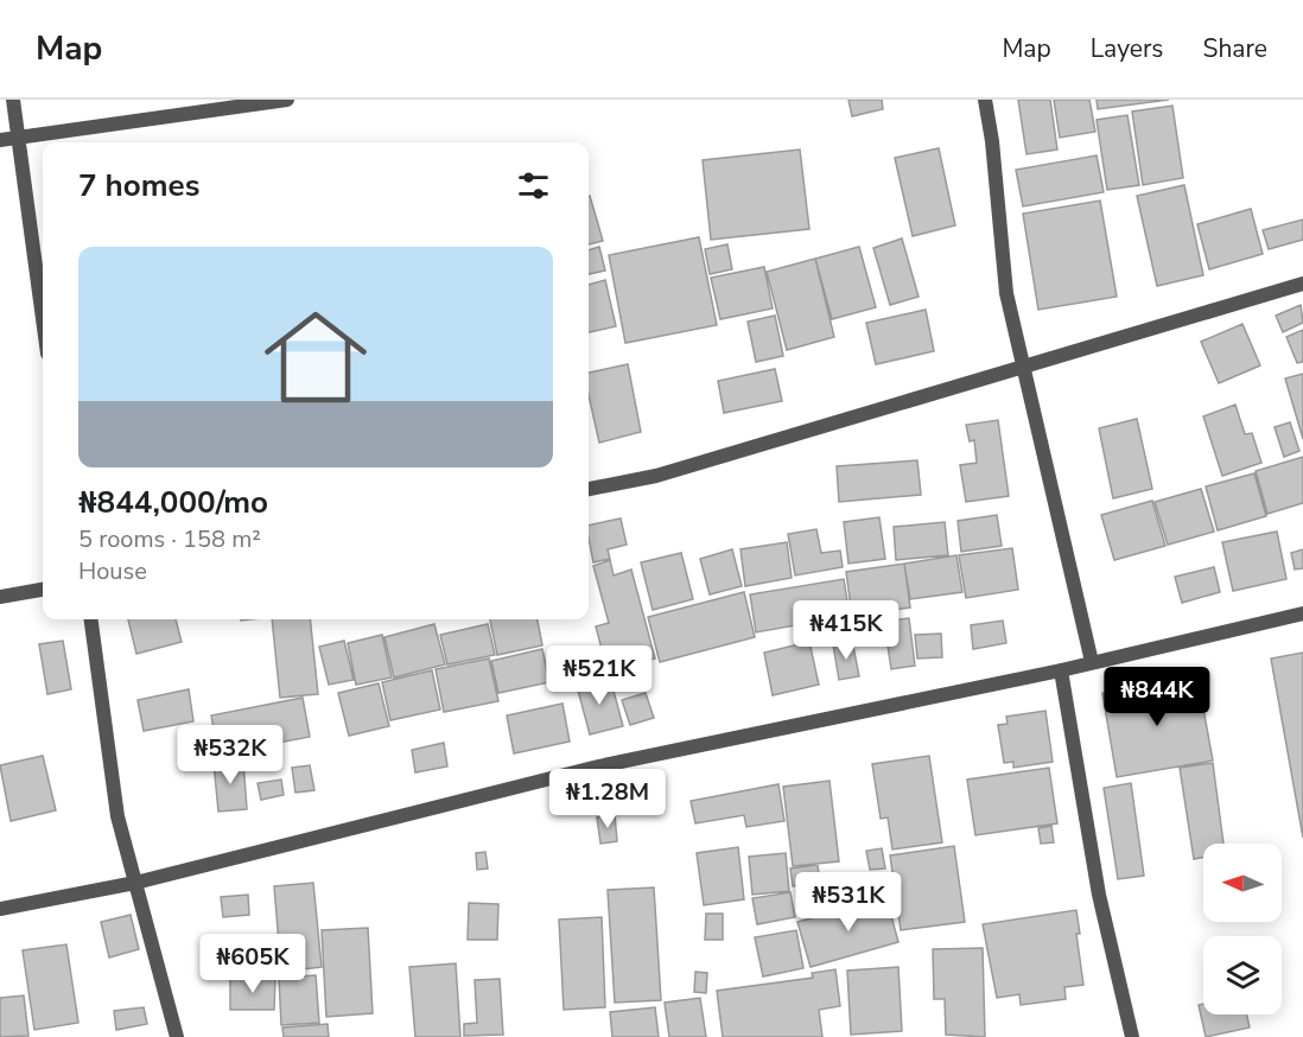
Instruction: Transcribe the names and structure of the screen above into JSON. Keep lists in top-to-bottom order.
{
  "north": "left",
  "page": {
    "header": "Map",
    "nav": ["Map", "Layers", "Share"],
    "heading": "7 homes",
    "list": [
      {
        "name": "₦844,000/mo",
        "note": "5 rooms · 158 m² · House"
      }
    ],
    "price": [
      "₦415K",
      "₦521K",
      "₦844K",
      "₦532K",
      "₦1.28M",
      "₦531K",
      "₦605K"
    ]
  }
}
